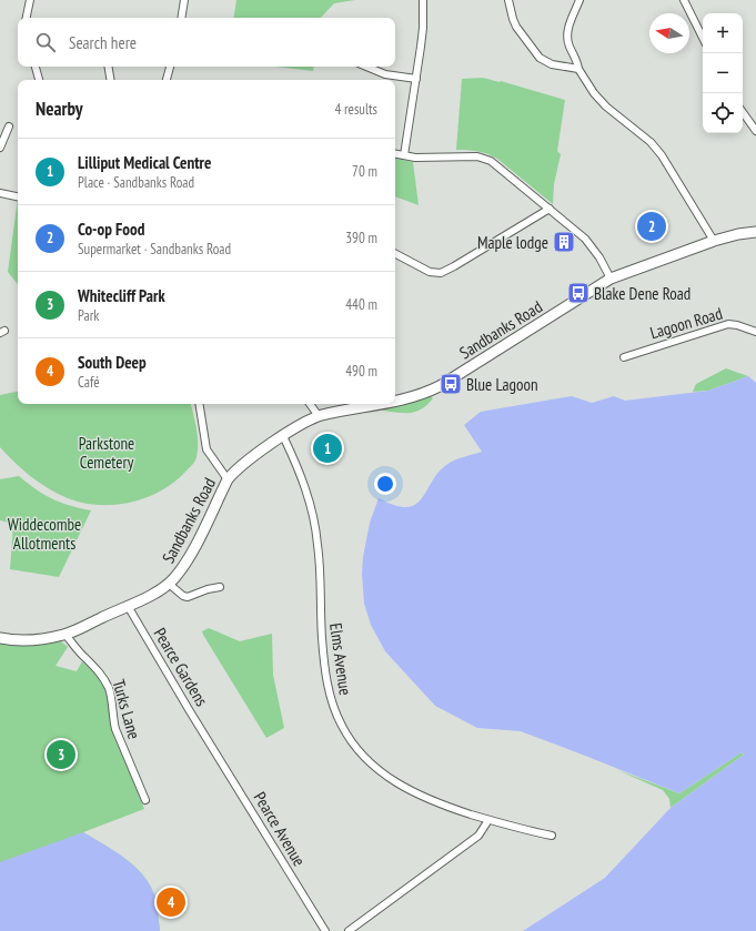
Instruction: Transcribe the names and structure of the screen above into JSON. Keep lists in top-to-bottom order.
{
  "streets": {
    "main road": ["Sandbanks Road"],
    "street": [
      "Lagoon Road",
      "Elms Avenue",
      "Pearce Gardens",
      "Turks Lane",
      "Pearce Avenue"
    ]
  },
  "crossings": [
    ["Sandbanks Road", "Elms Avenue"],
    ["Sandbanks Road", "Pearce Gardens"],
    ["Sandbanks Road", "Turks Lane"],
    ["Pearce Gardens", "Pearce Avenue"]
  ],
  "parks": ["Parkstone Cemetery", "Widdecombe Allotments"],
  "places": {
    "building": ["Maple lodge"],
    "bus stop": ["Blake Dene Road", "Blue Lagoon"]
  },
  "north": "left",
  "page": {
    "map_buttons": ["+", "−"],
    "search": "Search here",
    "heading": ["Nearby", "4 results"],
    "list": [
      {
        "mark": "1",
        "name": "Lilliput Medical Centre",
        "note": "Place · Sandbanks Road",
        "value": "70 m"
      },
      {
        "mark": "2",
        "name": "Co-op Food",
        "note": "Supermarket · Sandbanks Road",
        "value": "390 m"
      },
      {
        "mark": "3",
        "name": "Whitecliff Park",
        "note": "Park",
        "value": "440 m"
      },
      {
        "mark": "4",
        "name": "South Deep",
        "note": "Café",
        "value": "490 m"
      }
    ],
    "pins": [
      "2",
      "1",
      "3",
      "4"
    ]
  }
}
